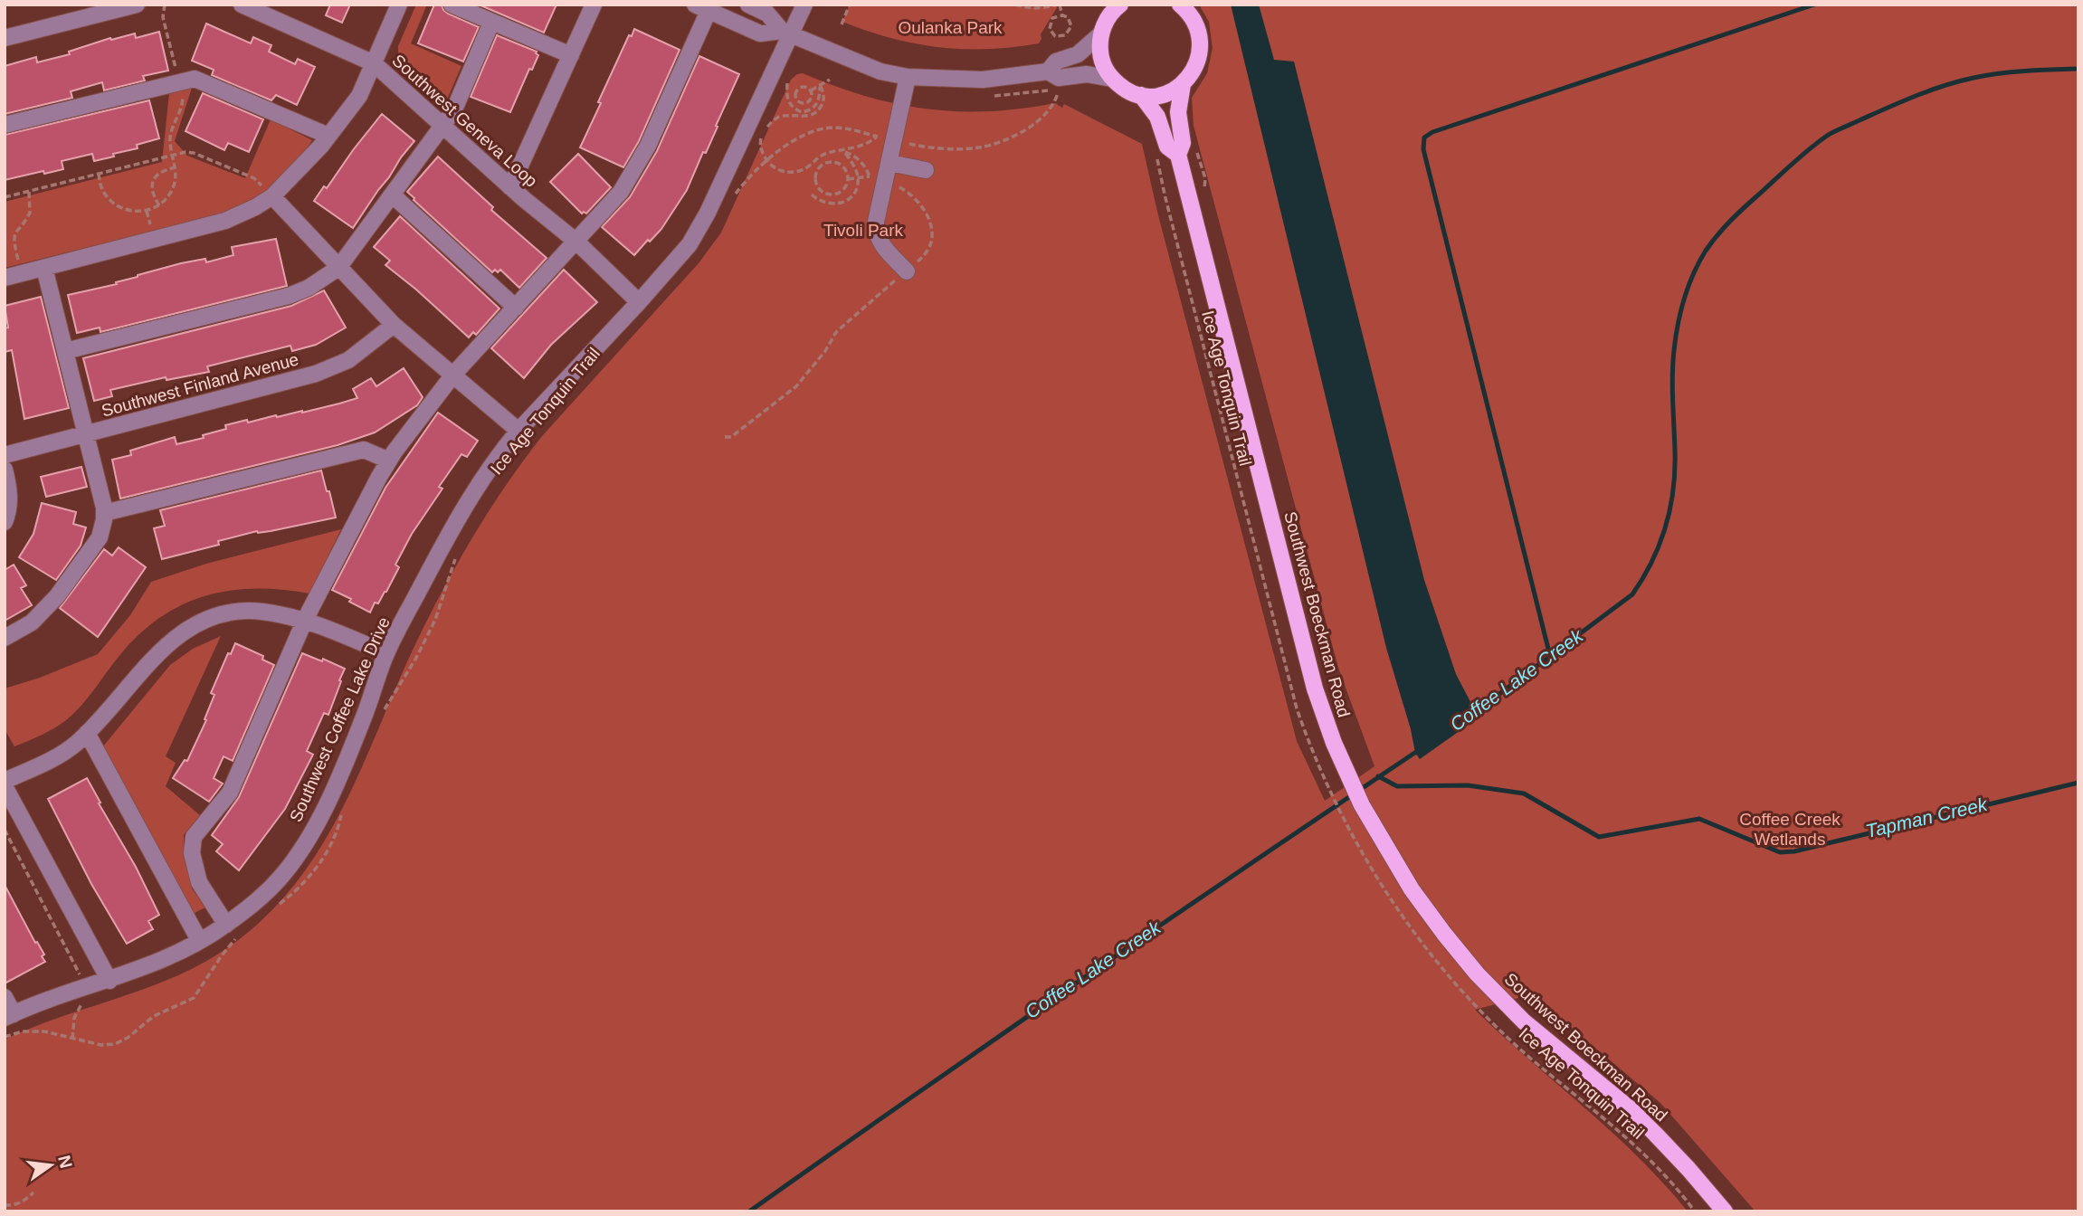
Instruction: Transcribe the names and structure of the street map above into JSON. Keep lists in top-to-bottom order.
{
  "streets": {
    "main road": ["Southwest Boeckman Road"],
    "street": ["Southwest Geneva Loop", "Southwest Finland Avenue", "Southwest Coffee Lake Drive"],
    "path": ["Ice Age Tonquin Trail"]
  },
  "crossings": [
    ["Southwest Geneva Loop", "Southwest Coffee Lake Drive"]
  ],
  "water": ["Coffee Lake Creek", "Tapman Creek"],
  "parks": ["Oulanka Park", "Tivoli Park", "Coffee Creek Wetlands"],
  "north": "right"
}
